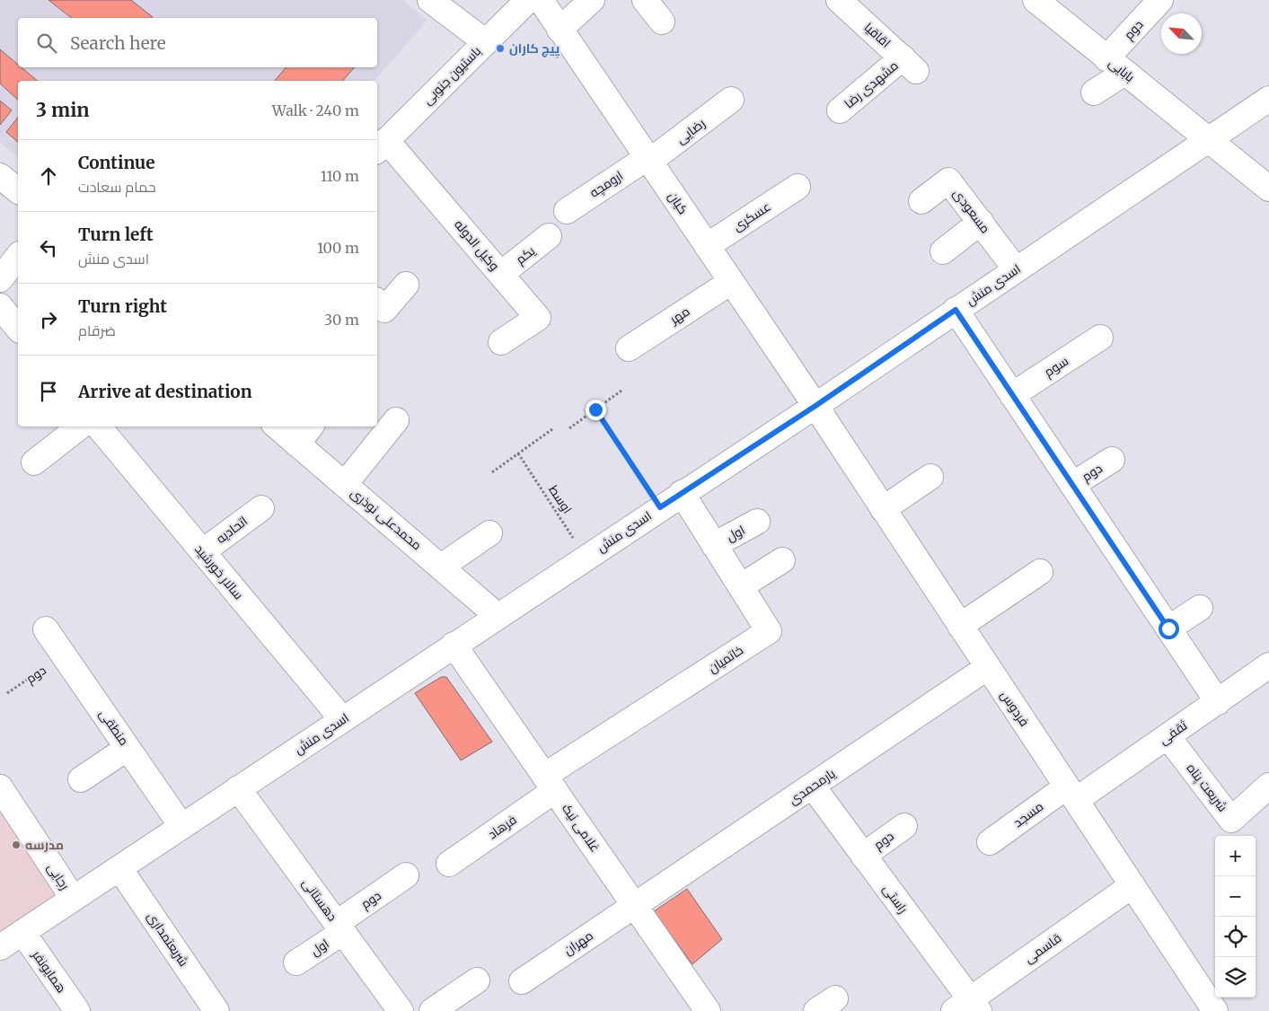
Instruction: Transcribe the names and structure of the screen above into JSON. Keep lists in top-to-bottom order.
{
  "streets": {
    "street": [
      "دوم",
      "اقاقیا",
      "بابایی",
      "باستیون جنوبی",
      "مشهدی رضا",
      "رضایی",
      "ارومچه",
      "کیان",
      "مسعودی",
      "عسکری",
      "وکیل الدوله",
      "یکم",
      "اسدی منش",
      "مهر",
      "سوم",
      "محمدعلی نوذری",
      "اتحادیه",
      "اول",
      "سالار خورشید",
      "خاتمیان",
      "فردوس",
      "منطقی",
      "ثقفی",
      "یارمحمدی",
      "شریعت پناه",
      "مسجد",
      "فرهاد",
      "غلامی نیک",
      "رجایی",
      "راستی",
      "دهستانی",
      "شریعتمداری",
      "مهران",
      "قاسمی",
      "همایونفر"
    ],
    "path": ["اوسط"]
  },
  "crossings": [
    ["دوم", "بابایی"],
    ["دوم", "اول"],
    ["دوم", "منطقی"],
    ["دوم", "راستی"],
    ["دوم", "دهستانی"],
    ["اقاقیا", "مشهدی رضا"],
    ["بابایی", "اسدی منش"],
    ["باستیون جنوبی", "وکیل الدوله"],
    ["رضایی", "ارومچه"],
    ["رضایی", "کیان"],
    ["ارومچه", "کیان"],
    ["کیان", "عسکری"],
    ["کیان", "اسدی منش"],
    ["کیان", "مهر"],
    ["کیان", "فردوس"],
    ["مسعودی", "اسدی منش"],
    ["وکیل الدوله", "یکم"],
    ["اسدی منش", "اوسط"],
    ["اسدی منش", "محمدعلی نوذری"],
    ["اسدی منش", "سالار خورشید"],
    ["اسدی منش", "خاتمیان"],
    ["اسدی منش", "فردوس"],
    ["اسدی منش", "منطقی"],
    ["اسدی منش", "غلامی نیک"],
    ["اسدی منش", "رجایی"],
    ["اسدی منش", "دهستانی"],
    ["اسدی منش", "شریعتمداری"],
    ["اسدی منش", "همایونفر"],
    ["اتحادیه", "سالار خورشید"],
    ["اول", "خاتمیان"],
    ["اول", "دهستانی"],
    ["خاتمیان", "فرهاد"],
    ["خاتمیان", "غلامی نیک"],
    ["فردوس", "ثقفی"],
    ["فردوس", "یارمحمدی"],
    ["فردوس", "مسجد"],
    ["فردوس", "قاسمی"],
    ["ثقفی", "شریعت پناه"],
    ["ثقفی", "مسجد"],
    ["یارمحمدی", "غلامی نیک"],
    ["یارمحمدی", "راستی"],
    ["یارمحمدی", "مهران"],
    ["فرهاد", "غلامی نیک"],
    ["غلامی نیک", "مهران"],
    ["راستی", "قاسمی"]
  ],
  "places": ["پیچ کاران", "مدرسه"],
  "north": "top left",
  "page": {
    "search": "Search here",
    "heading": ["3 min", "Walk · 240 m"],
    "list": [
      ["Continue", "حمام سعادت", "110 m"],
      ["Turn left", "اسدی منش", "100 m"],
      ["Turn right", "ضرقام", "30 m"],
      "Arrive at destination"
    ],
    "map_buttons": ["+", "−"]
  }
}
